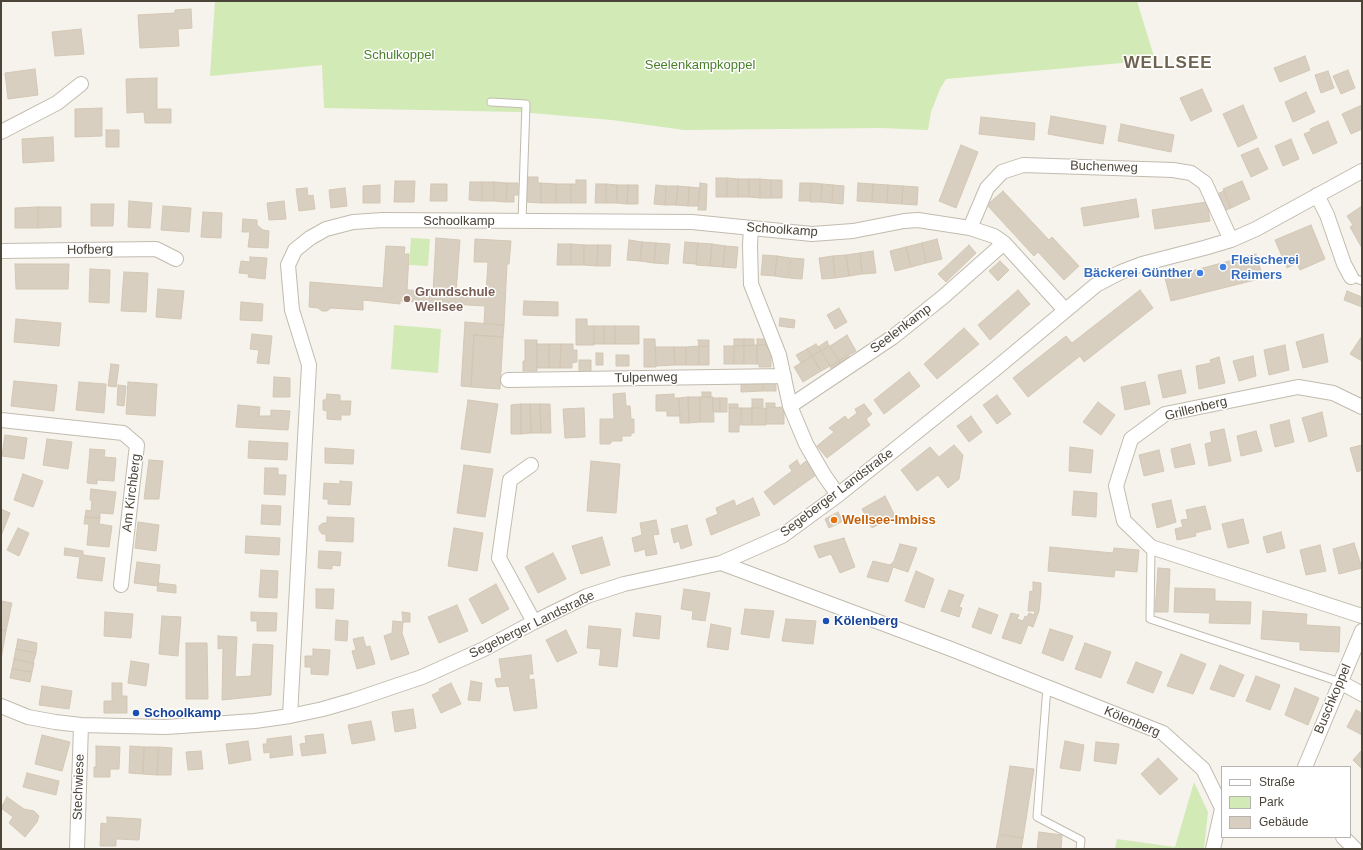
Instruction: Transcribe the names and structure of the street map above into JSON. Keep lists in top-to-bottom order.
{
  "streets": {
    "street": [
      "Buchenweg",
      "Schoolkamp",
      "Hofberg",
      "Seelenkamp",
      "Tulpenweg",
      "Grillenberg",
      "Am Kirchberg",
      "Segeberger Landstraße",
      "Buschkoppel",
      "Kölenberg",
      "Stechwiese"
    ]
  },
  "crossings": [
    ["Buchenweg", "Schoolkamp"],
    ["Buchenweg", "Segeberger Landstraße"],
    ["Schoolkamp", "Seelenkamp"],
    ["Schoolkamp", "Segeberger Landstraße"],
    ["Segeberger Landstraße", "Kölenberg"],
    ["Segeberger Landstraße", "Stechwiese"]
  ],
  "districts": ["WELLSEE"],
  "parks": ["Schulkoppel", "Seelenkampkoppel"],
  "places": [
    "Fleischerei Reimers",
    "Bäckerei Günther",
    "Grundschule Wellsee",
    "Wellsee-Imbiss",
    "Kölenberg",
    "Schoolkamp"
  ],
  "legend": ["Straße", "Park", "Gebäude"]
}
